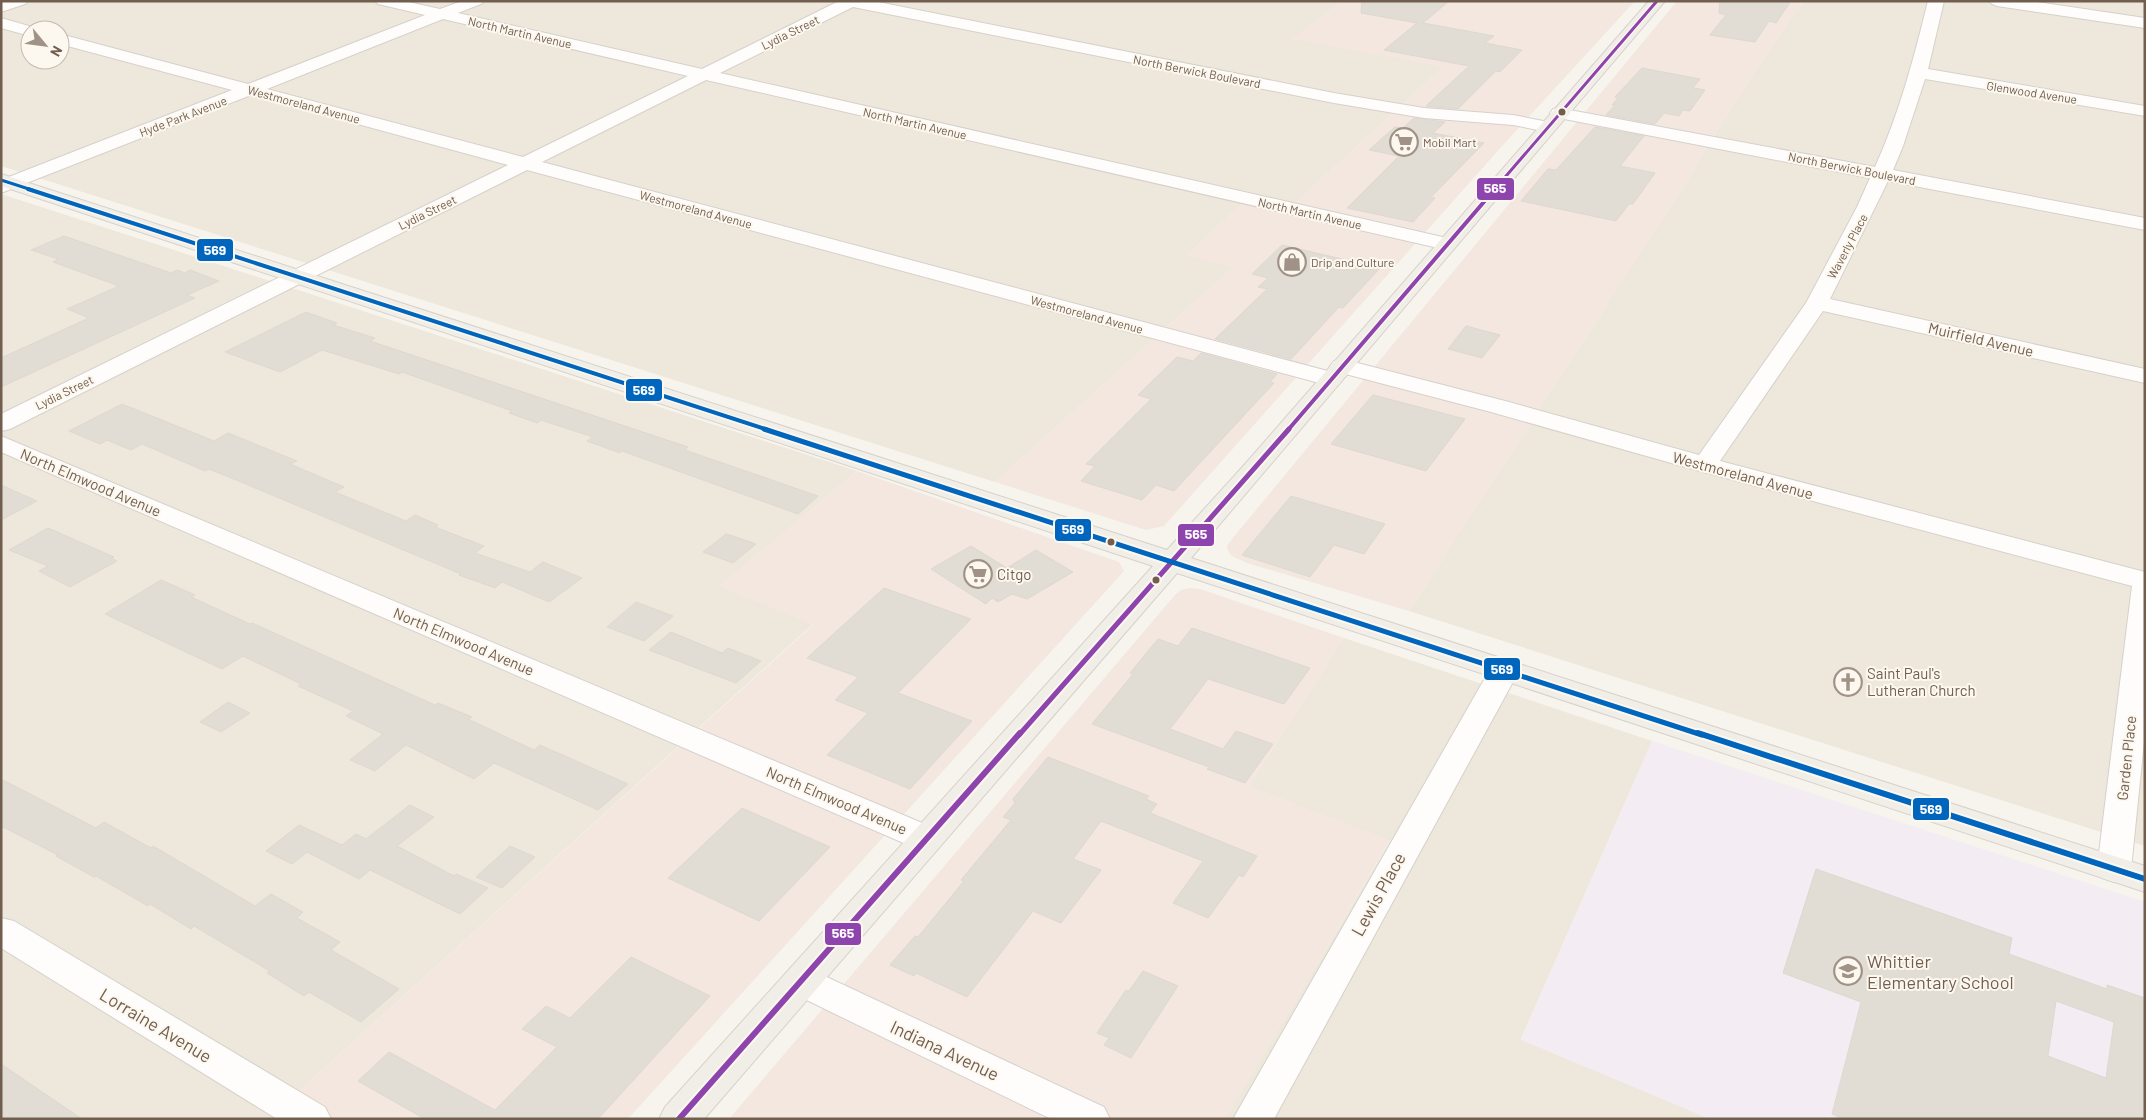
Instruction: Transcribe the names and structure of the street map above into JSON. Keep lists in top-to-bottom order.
{
  "streets": {
    "street": [
      "North Martin Avenue",
      "Lydia Street",
      "North Berwick Boulevard",
      "Glenwood Avenue",
      "Westmoreland Avenue",
      "Hyde Park Avenue",
      "Waverly Place",
      "Muirfield Avenue",
      "North Elmwood Avenue",
      "Garden Place",
      "Lewis Place",
      "Lorraine Avenue",
      "Indiana Avenue"
    ]
  },
  "crossings": [
    ["North Martin Avenue", "Lydia Street"],
    ["North Martin Avenue", "Hyde Park Avenue"],
    ["Lydia Street", "North Berwick Boulevard"],
    ["Lydia Street", "Westmoreland Avenue"],
    ["North Berwick Boulevard", "Waverly Place"],
    ["Glenwood Avenue", "Waverly Place"],
    ["Westmoreland Avenue", "Hyde Park Avenue"],
    ["Westmoreland Avenue", "Waverly Place"],
    ["Waverly Place", "Muirfield Avenue"]
  ],
  "places": {
    "supermarket": ["Mobil Mart", "Citgo"],
    "shop": ["Drip and Culture"],
    "church": ["Saint Paul's Lutheran Church"],
    "school or university": ["Whittier Elementary School"]
  },
  "lines": ["transit line 565", "transit line 569"],
  "north": "bottom right"
}
